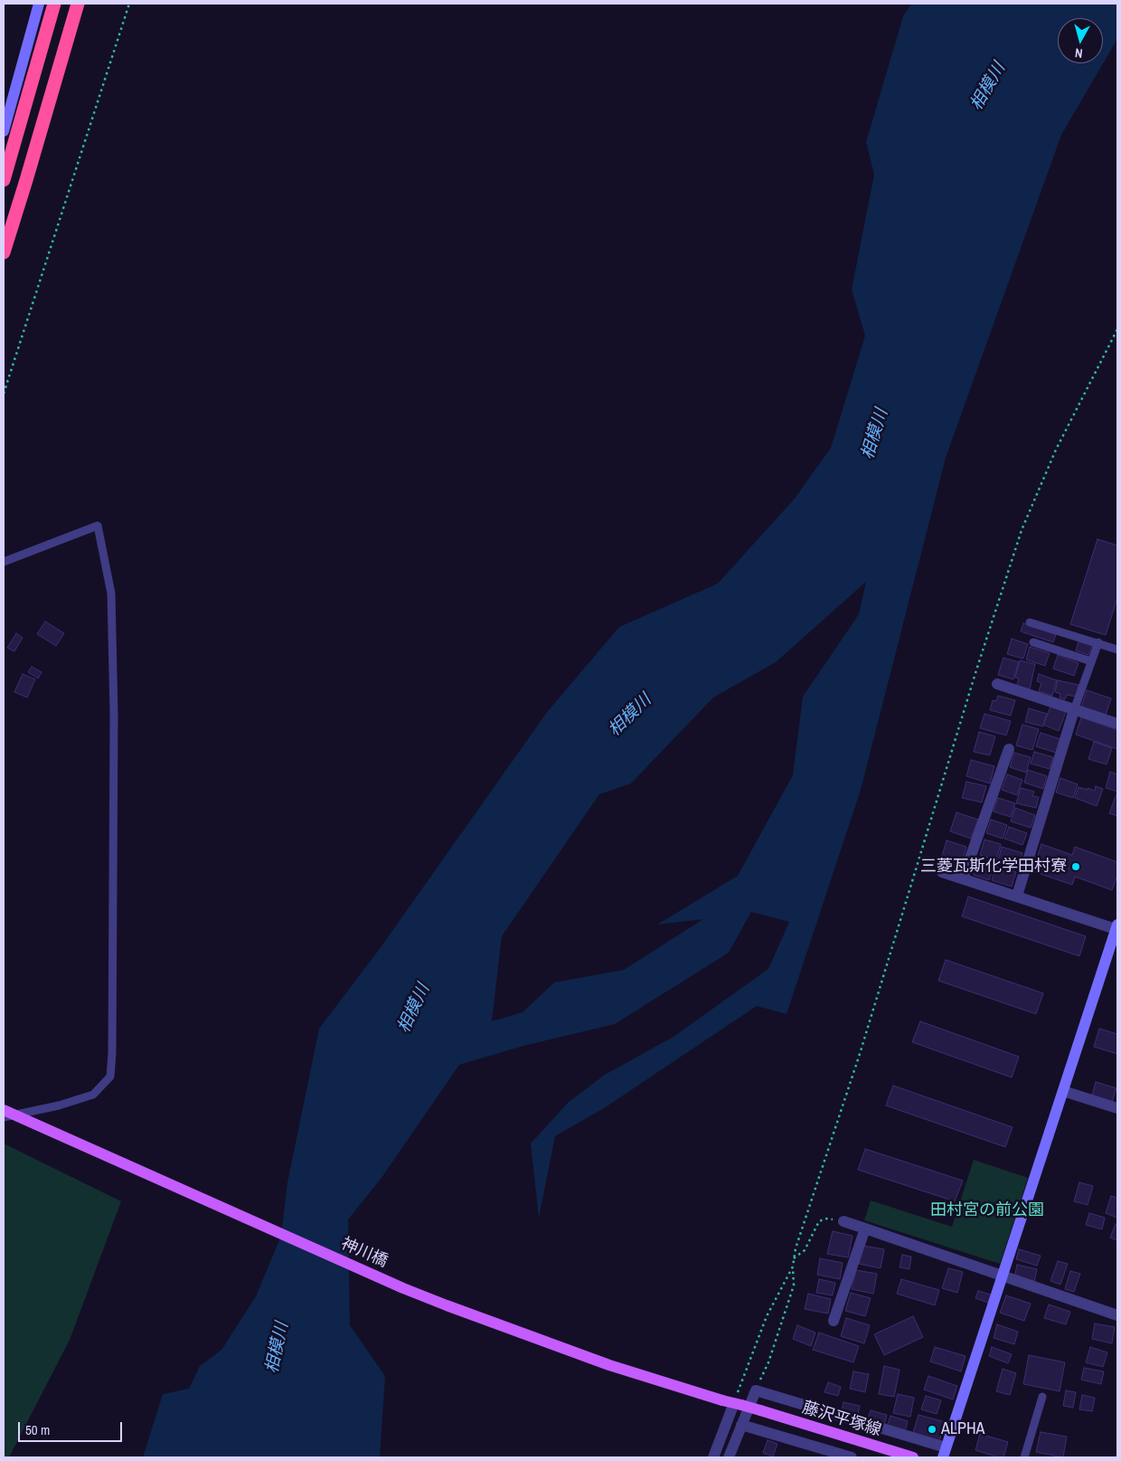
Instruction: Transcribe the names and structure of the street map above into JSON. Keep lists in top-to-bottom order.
{
  "streets": {
    "main road": ["神川橋", "藤沢平塚線"]
  },
  "crossings": [
    ["神川橋", "藤沢平塚線"]
  ],
  "water": ["相模川"],
  "parks": ["田村宮の前公園"],
  "places": ["三菱瓦斯化学田村寮", "ALPHA"],
  "scale_bar": "50 m",
  "north": "bottom"
}
